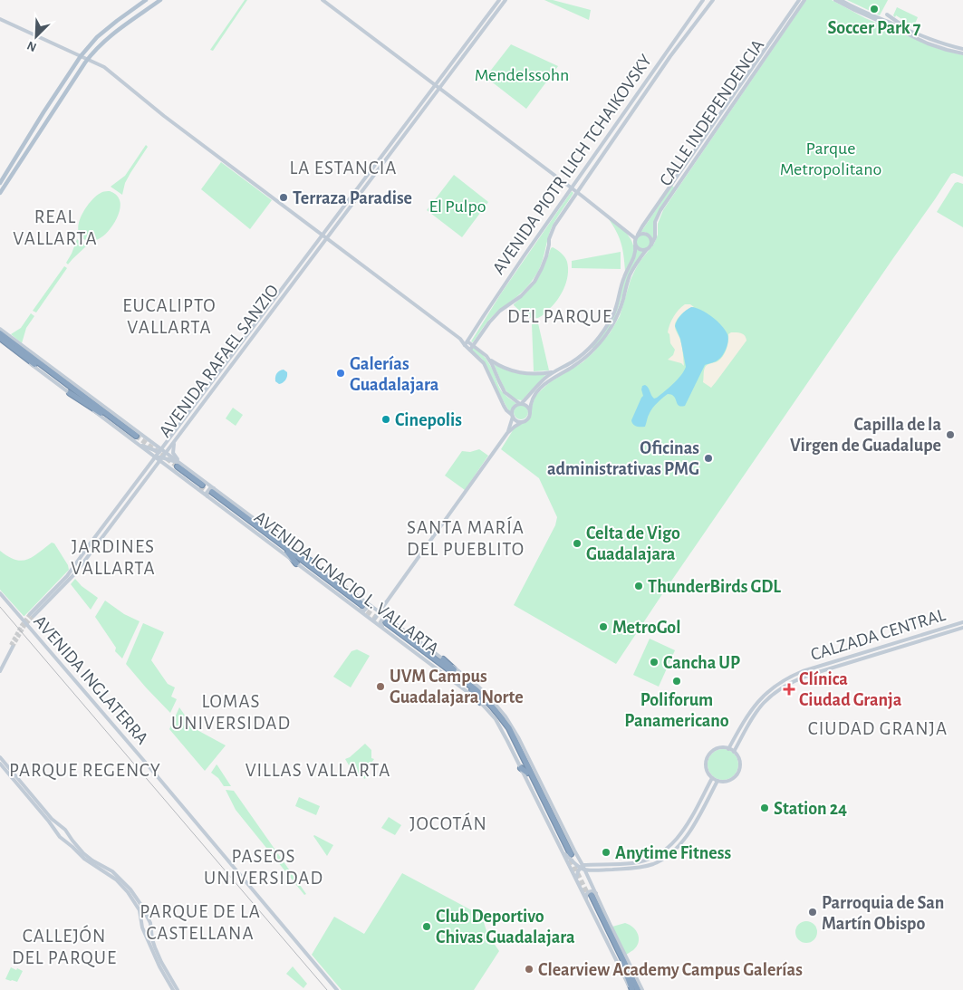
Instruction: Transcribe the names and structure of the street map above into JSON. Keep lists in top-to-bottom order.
{
  "streets": {
    "highway": ["AVENIDA IGNACIO L. VALLARTA"],
    "street": [
      "CALLE INDEPENDENCIA",
      "AVENIDA PIOTR ILICH TCHAIKOVSKY",
      "AVENIDA RAFAEL SANZIO",
      "CALZADA CENTRAL",
      "AVENIDA INGLATERRA"
    ]
  },
  "crossings": [
    ["AVENIDA RAFAEL SANZIO", "AVENIDA IGNACIO L. VALLARTA"]
  ],
  "districts": [
    "LA ESTANCIA",
    "REAL VALLARTA",
    "EUCALIPTO VALLARTA",
    "DEL PARQUE",
    "SANTA MARÍA DEL PUEBLITO",
    "JARDINES VALLARTA",
    "LOMAS UNIVERSIDAD",
    "CIUDAD GRANJA",
    "PARQUE REGENCY",
    "VILLAS VALLARTA",
    "JOCOTÁN",
    "PASEOS UNIVERSIDAD",
    "PARQUE DE LA CASTELLANA",
    "CALLEJÓN DEL PARQUE"
  ],
  "parks": ["Mendelssohn", "Parque Metropolitano", "El Pulpo"],
  "places": {
    "other": [
      "Soccer Park 7",
      "Terraza Paradise",
      "Galerías Guadalajara",
      "Cinepolis",
      "Capilla de la Virgen de Guadalupe",
      "Oficinas administrativas PMG",
      "Celta de Vigo Guadalajara",
      "ThunderBirds GDL",
      "MetroGol",
      "Cancha UP",
      "Poliforum Panamericano",
      "UVM Campus Guadalajara Norte",
      "Station 24",
      "Anytime Fitness",
      "Parroquia de San Martín Obispo",
      "Club Deportivo Chivas Guadalajara",
      "Clearview Academy Campus Galerías"
    ],
    "health": ["Clínica Ciudad Granja"]
  },
  "north": "bottom left"
}
